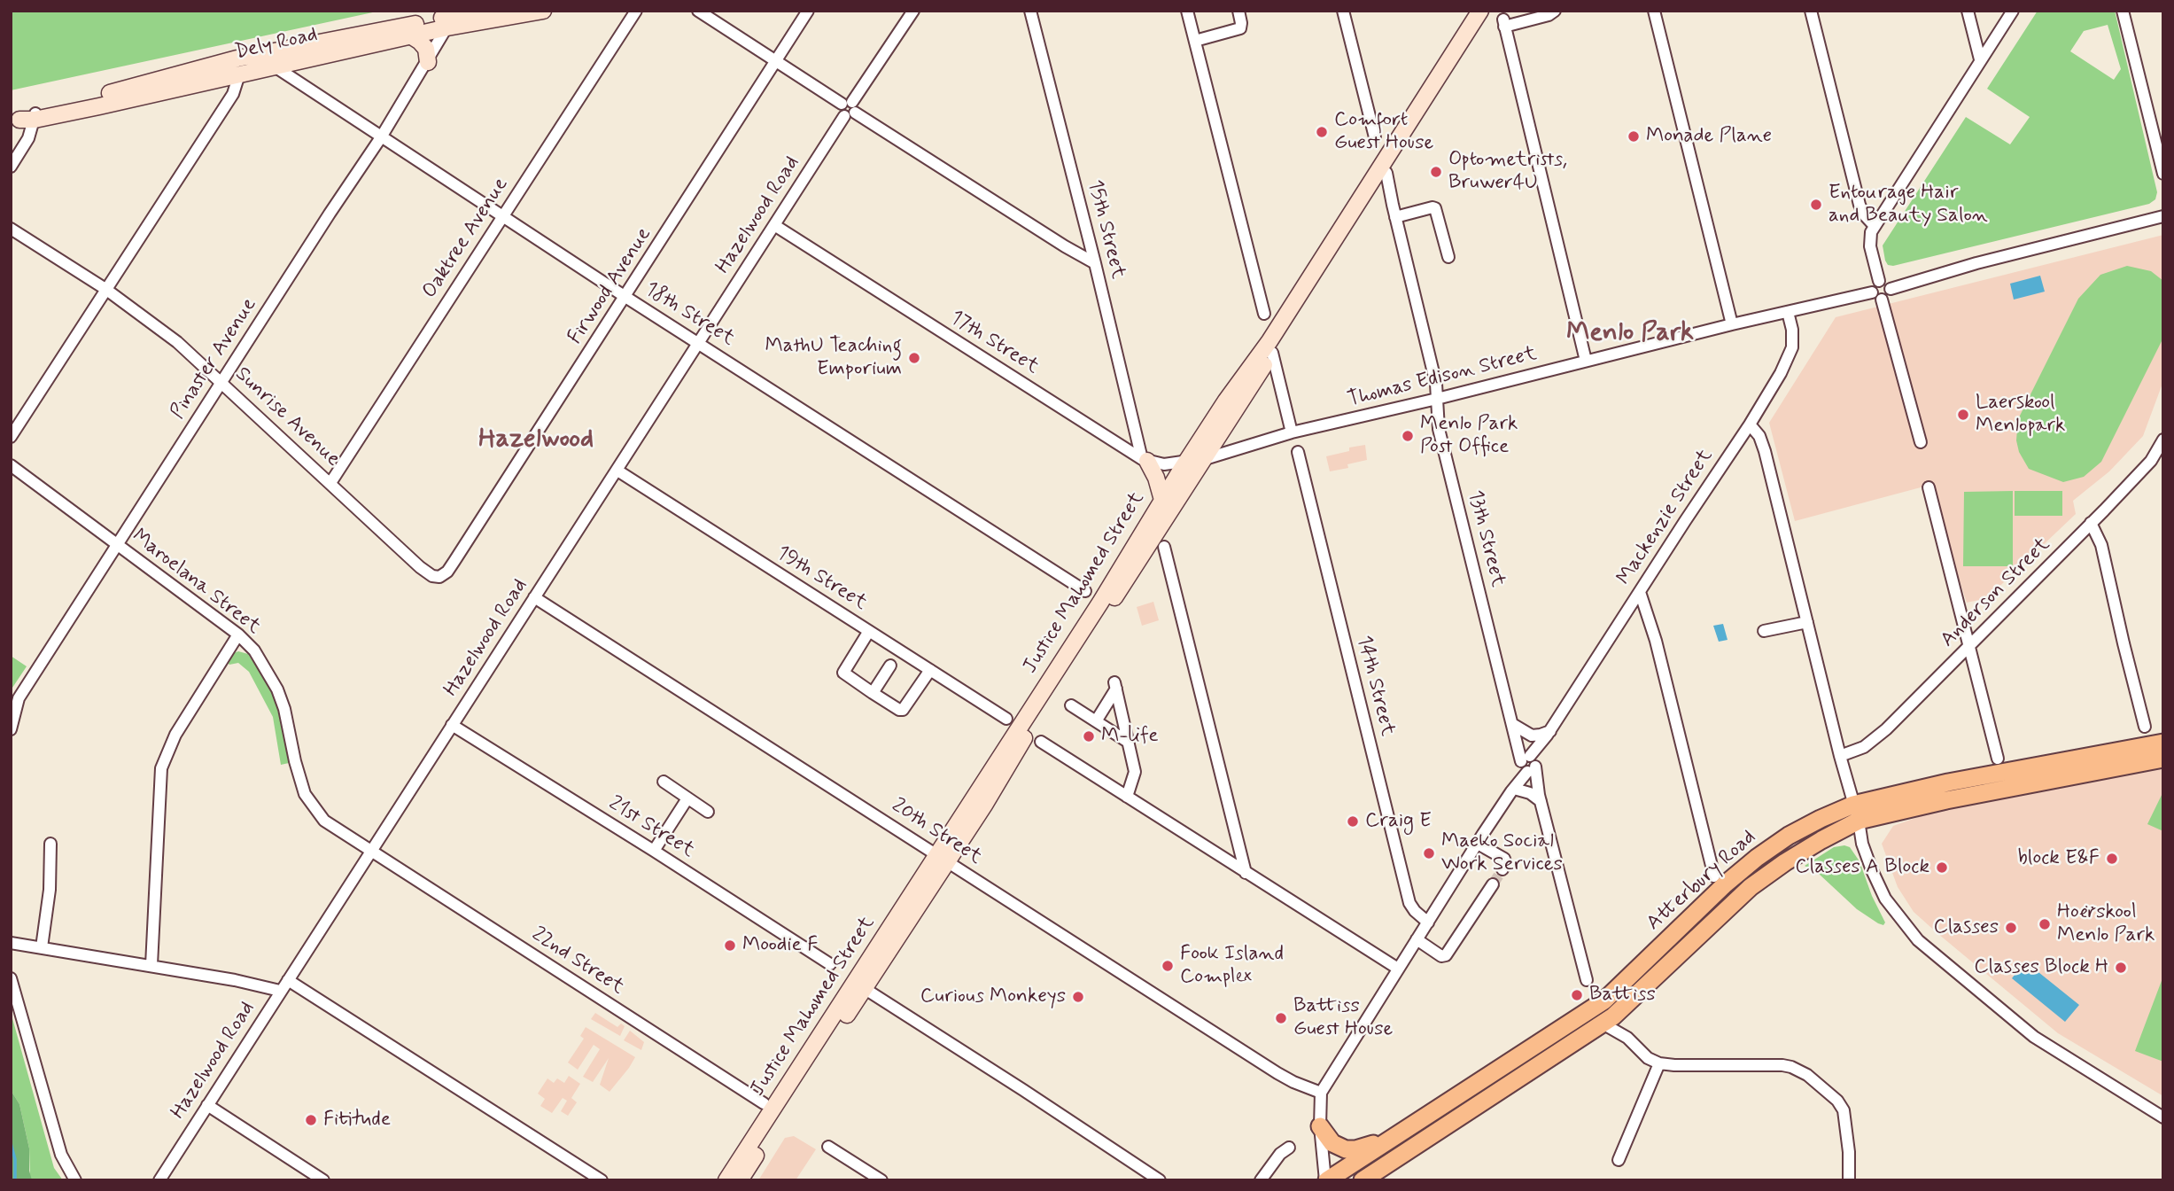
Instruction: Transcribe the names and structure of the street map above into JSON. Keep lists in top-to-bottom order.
{
  "streets": {
    "main road": ["Dely Road", "Justice Mahomed Street", "Atterbury Road"],
    "street": [
      "Hazelwood Road",
      "15th Street",
      "Oaktree Avenue",
      "Firwood Avenue",
      "18th Street",
      "17th Street",
      "Pinaster Avenue",
      "Thomas Edison Street",
      "Sunrise Avenue",
      "Mackenzie Street",
      "13th Street",
      "19th Street",
      "Maroelana Street",
      "Anderson Street",
      "14th Street",
      "21st Street",
      "20th Street",
      "22nd Street"
    ]
  },
  "crossings": [
    ["Dely Road", "18th Street"],
    ["Dely Road", "Pinaster Avenue"],
    ["Hazelwood Road", "18th Street"],
    ["Hazelwood Road", "17th Street"],
    ["Hazelwood Road", "19th Street"],
    ["Hazelwood Road", "Maroelana Street"],
    ["Hazelwood Road", "21st Street"],
    ["Hazelwood Road", "20th Street"],
    ["Hazelwood Road", "22nd Street"],
    ["15th Street", "17th Street"],
    ["Oaktree Avenue", "18th Street"],
    ["Oaktree Avenue", "Sunrise Avenue"],
    ["Firwood Avenue", "18th Street"],
    ["Firwood Avenue", "Sunrise Avenue"],
    ["18th Street", "Pinaster Avenue"],
    ["17th Street", "Thomas Edison Street"],
    ["17th Street", "Justice Mahomed Street"],
    ["Pinaster Avenue", "Sunrise Avenue"],
    ["Pinaster Avenue", "Maroelana Street"],
    ["Thomas Edison Street", "Mackenzie Street"],
    ["Thomas Edison Street", "13th Street"],
    ["Thomas Edison Street", "Justice Mahomed Street"],
    ["Mackenzie Street", "13th Street"],
    ["Mackenzie Street", "14th Street"],
    ["Mackenzie Street", "20th Street"],
    ["13th Street", "Justice Mahomed Street"],
    ["Maroelana Street", "22nd Street"],
    ["Justice Mahomed Street", "20th Street"]
  ],
  "districts": ["Menlo Park", "Hazelwood"],
  "places": [
    "Comfort Guest House",
    "Monade Plane",
    "Optometrists, Bruwer4U",
    "Entourage Hair and Beauty Salon",
    "MathU Teaching Emporium",
    "Laerskool Menlopark",
    "Menlo Park Post Office",
    "M-life",
    "Craig E",
    "Maeko Social Work Services",
    "block E&F",
    "Classes A Block",
    "Hoërskool Menlo Park",
    "Classes",
    "Moodie F",
    "Fook Island Complex",
    "Classes Block H",
    "Battiss",
    "Curious Monkeys",
    "Battiss Guest House",
    "Fititude"
  ]
}
